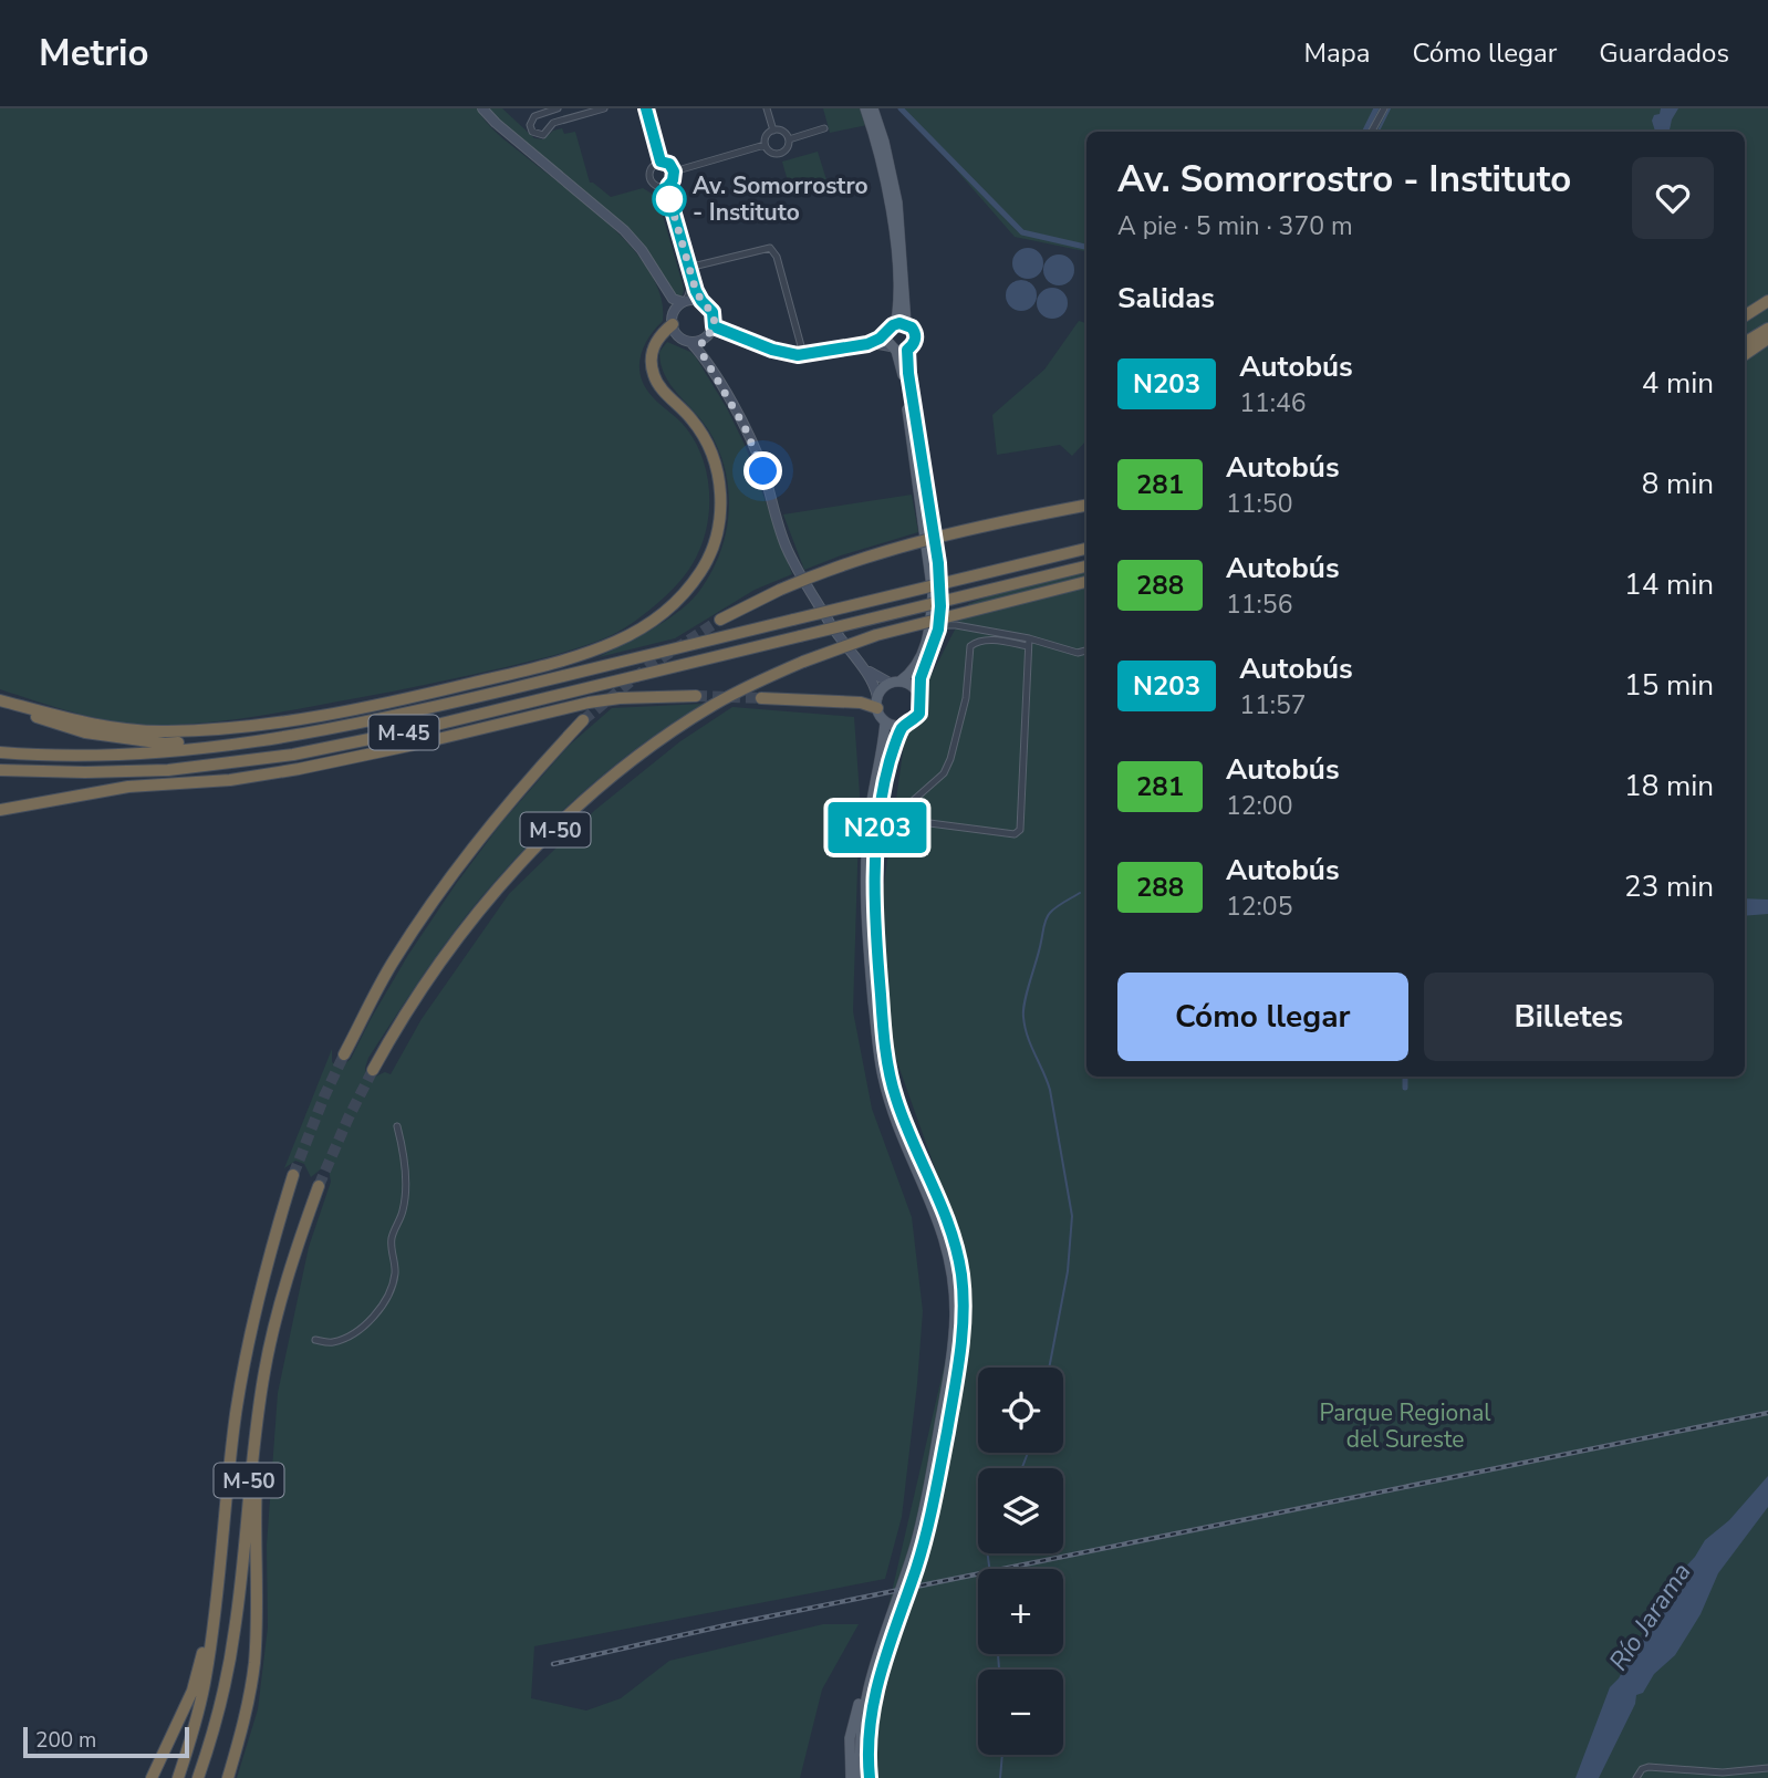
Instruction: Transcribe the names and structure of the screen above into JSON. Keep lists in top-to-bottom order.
{
  "streets": {
    "highway": ["M-45", "M-50"]
  },
  "water": ["Río Jarama"],
  "parks": ["Parque Regional del Sureste"],
  "places": ["Av. Somorrostro - Instituto"],
  "lines": ["bus line N203"],
  "scale_bar": "200 m",
  "page": {
    "header": "Metrio",
    "nav": ["Mapa", "Cómo llegar", "Guardados"],
    "on_map": "N203",
    "heading": [
      ["Av. Somorrostro - Instituto", "A pie · 5 min · 370 m"],
      "Salidas"
    ],
    "list": [
      {
        "mark": "N203",
        "name": "Autobús",
        "note": "11:46",
        "value": "4 min"
      },
      {
        "mark": "281",
        "name": "Autobús",
        "note": "11:50",
        "value": "8 min"
      },
      {
        "mark": "288",
        "name": "Autobús",
        "note": "11:56",
        "value": "14 min"
      },
      {
        "mark": "N203",
        "name": "Autobús",
        "note": "11:57",
        "value": "15 min"
      },
      {
        "mark": "281",
        "name": "Autobús",
        "note": "12:00",
        "value": "18 min"
      },
      {
        "mark": "288",
        "name": "Autobús",
        "note": "12:05",
        "value": "23 min"
      }
    ],
    "buttons": ["Cómo llegar", "Billetes"],
    "map_buttons": ["+", "−"],
    "scale": "200 m"
  }
}
